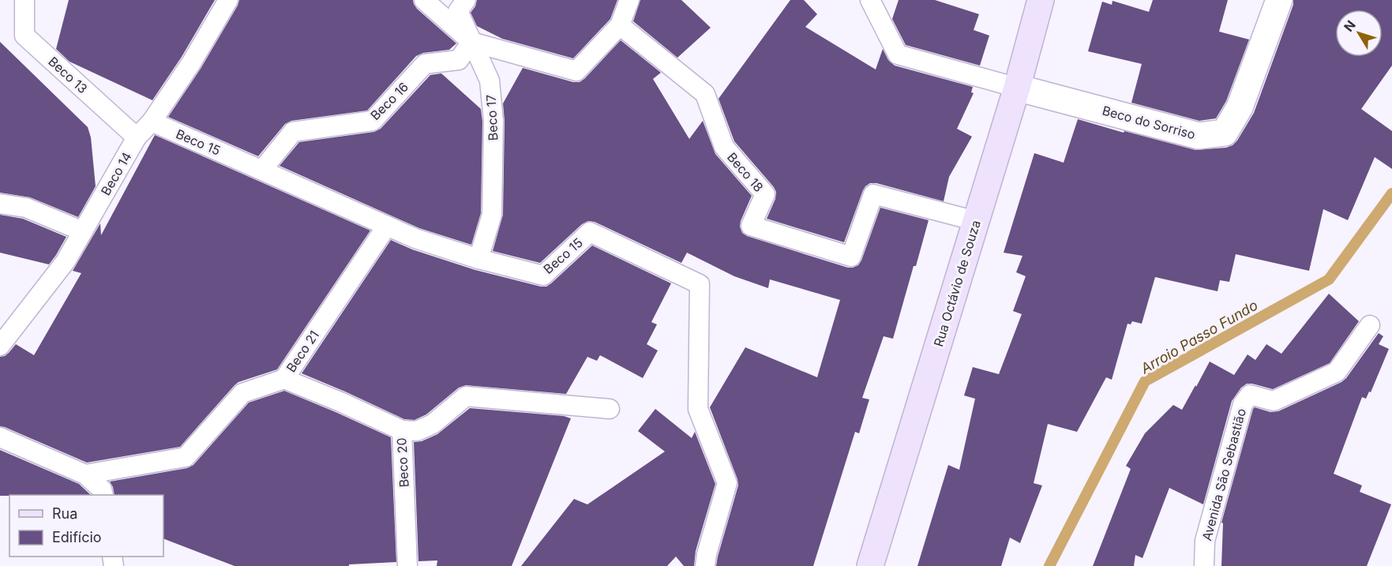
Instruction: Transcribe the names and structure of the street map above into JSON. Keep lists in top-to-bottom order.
{
  "streets": {
    "street": ["Beco do Sorriso", "Rua Octávio de Souza"],
    "lane": [
      "Beco 13",
      "Beco 16",
      "Beco 17",
      "Beco 15",
      "Beco 18",
      "Beco 14",
      "Beco 21",
      "Beco 20",
      "Avenida São Sebastião"
    ]
  },
  "crossings": [
    ["Beco 13", "Beco 14"],
    ["Beco 16", "Beco 17"],
    ["Beco 16", "Beco 15"],
    ["Beco 17", "Beco 15"],
    ["Beco do Sorriso", "Rua Octávio de Souza"],
    ["Beco 15", "Beco 14"],
    ["Beco 15", "Beco 21"],
    ["Beco 18", "Rua Octávio de Souza"],
    ["Beco 21", "Beco 20"]
  ],
  "water": ["Arroio Passo Fundo"],
  "legend": ["Rua", "Edifício"],
  "north": "top left"
}
